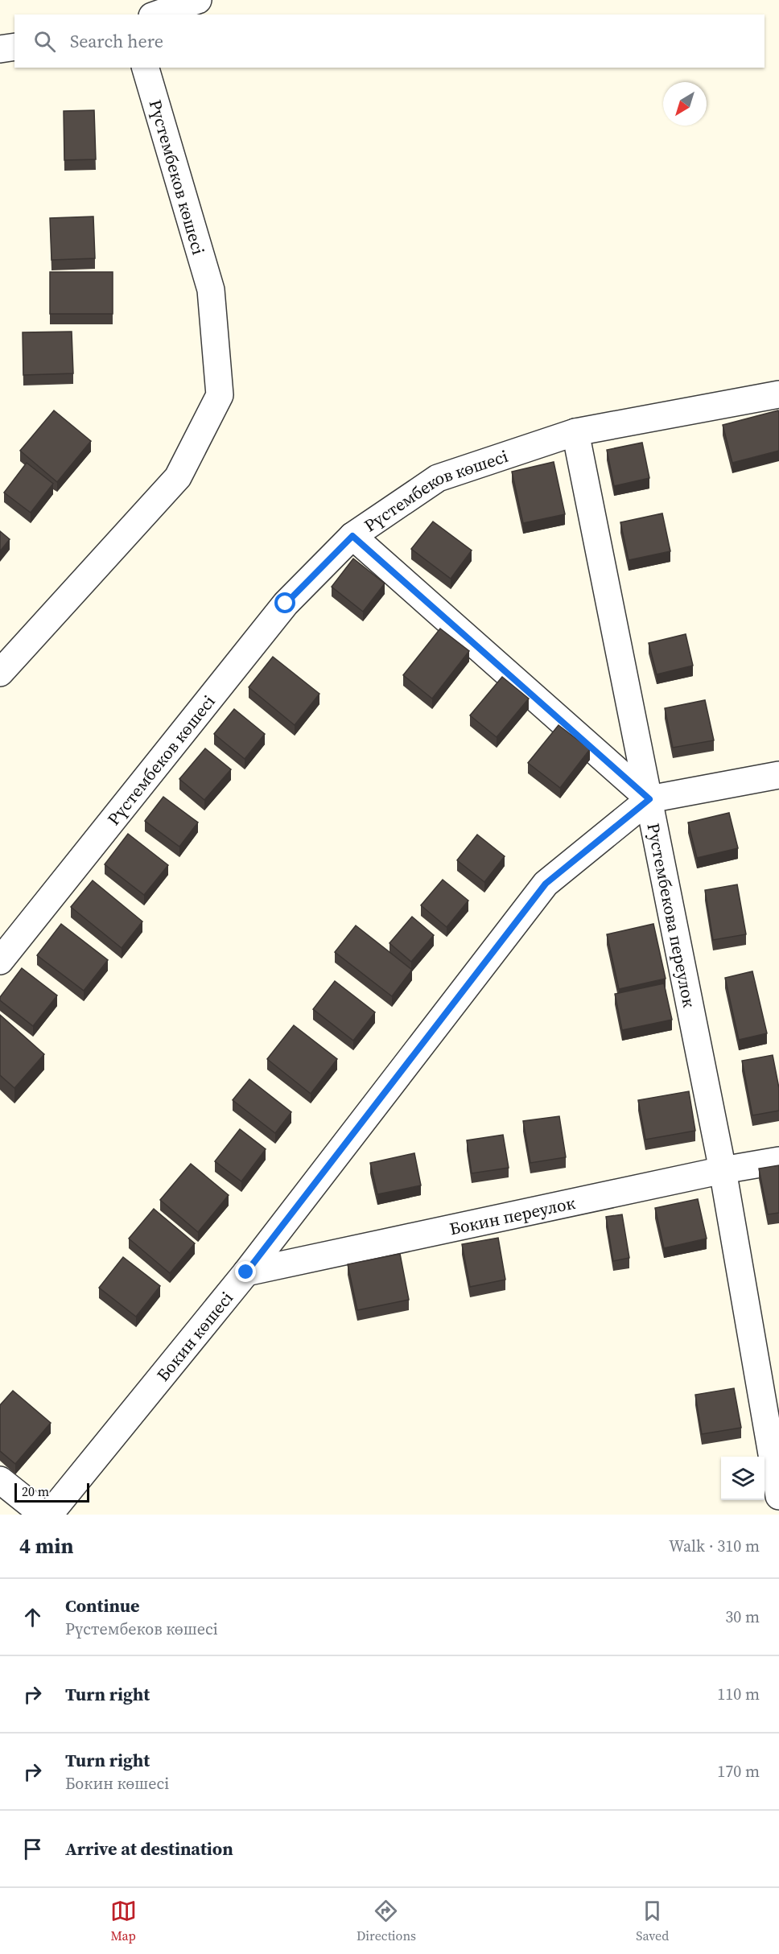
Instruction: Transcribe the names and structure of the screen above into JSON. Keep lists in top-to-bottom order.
{
  "streets": {
    "street": [
      "Рүстембеков көшесі",
      "Рустембекова переулок",
      "Бокин переулок",
      "Бокин көшесі"
    ]
  },
  "crossings": [
    ["Рүстембеков көшесі", "Рустембекова переулок"],
    ["Рустембекова переулок", "Бокин переулок"],
    ["Рустембекова переулок", "Бокин көшесі"],
    ["Бокин переулок", "Бокин көшесі"]
  ],
  "scale_bar": "20 m",
  "north": "bottom left",
  "page": {
    "search": "Search here",
    "scale": "20 m",
    "heading": ["4 min", "Walk · 310 m"],
    "list": [
      ["Continue", "Рүстембеков көшесі", "30 m"],
      ["Turn right", "110 m"],
      ["Turn right", "Бокин көшесі", "170 m"],
      "Arrive at destination"
    ],
    "nav": ["Map", "Directions", "Saved"]
  }
}
